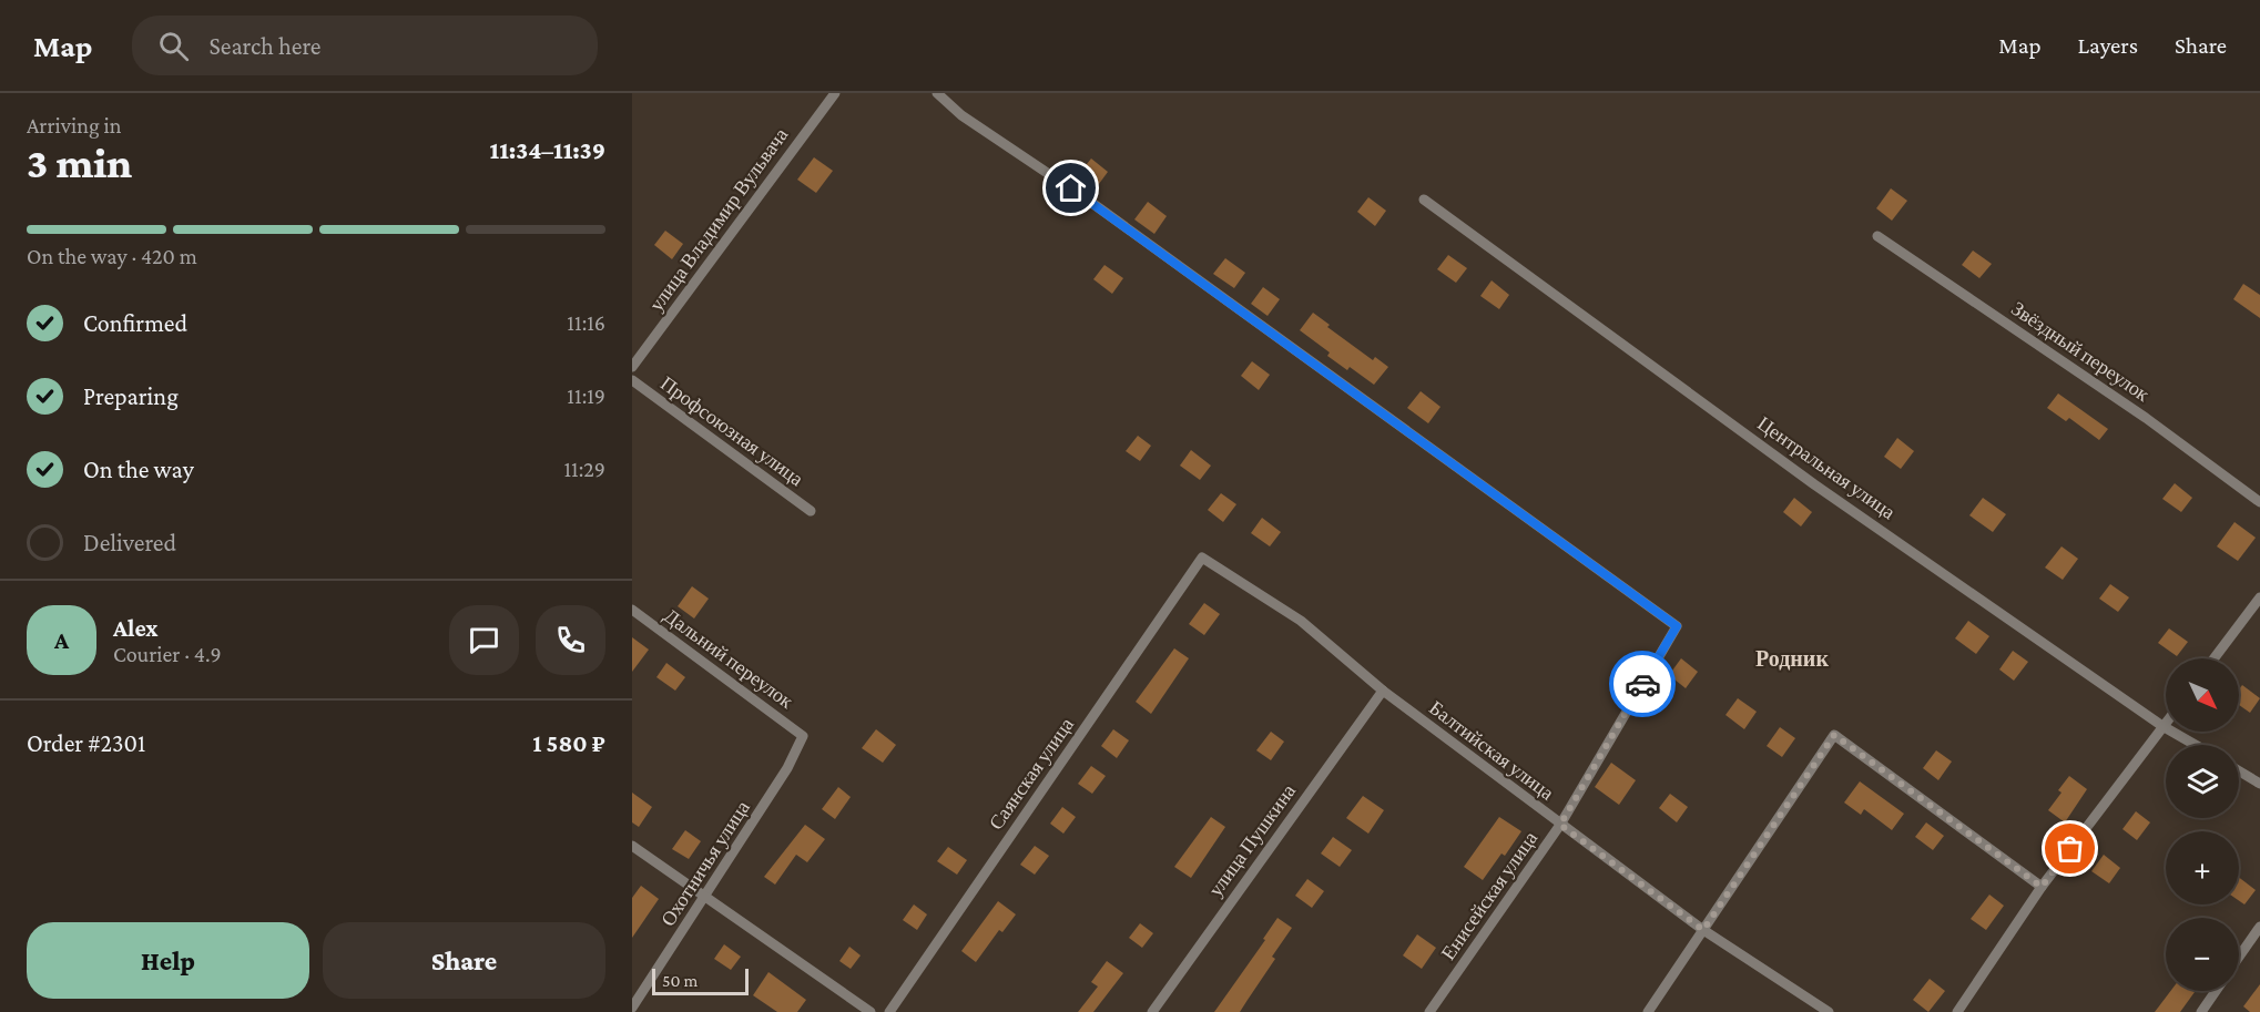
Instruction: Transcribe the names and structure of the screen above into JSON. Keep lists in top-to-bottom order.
{
  "streets": {
    "street": [
      "улица Владимир Вульвача",
      "Звёздный переулок",
      "Профсоюзная улица",
      "Центральная улица",
      "Дальний переулок",
      "Балтийская улица",
      "Саянская улица",
      "улица Пушкина",
      "Охотничья улица",
      "Енисейская улица"
    ]
  },
  "crossings": [
    ["Дальний переулок", "Охотничья улица"],
    ["Балтийская улица", "Саянская улица"],
    ["Балтийская улица", "улица Пушкина"],
    ["Балтийская улица", "Енисейская улица"]
  ],
  "districts": ["Родник"],
  "scale_bar": "50 m",
  "north": "bottom right",
  "page": {
    "header": "Map",
    "search": "Search here",
    "nav": ["Map", "Layers", "Share"],
    "heading": ["3 min", "Arriving in", "11:34–11:39"],
    "panel": [
      "Alex",
      "Courier · 4.9",
      "Order #2301",
      "1 580 ₽"
    ],
    "bar": "On the way · 420 m",
    "list": [
      ["Confirmed", "11:16"],
      ["Preparing", "11:19"],
      ["On the way", "11:29"],
      "Delivered"
    ],
    "round": "A",
    "map_buttons": ["+", "−"],
    "buttons": ["Help", "Share"],
    "scale": "50 m"
  }
}
